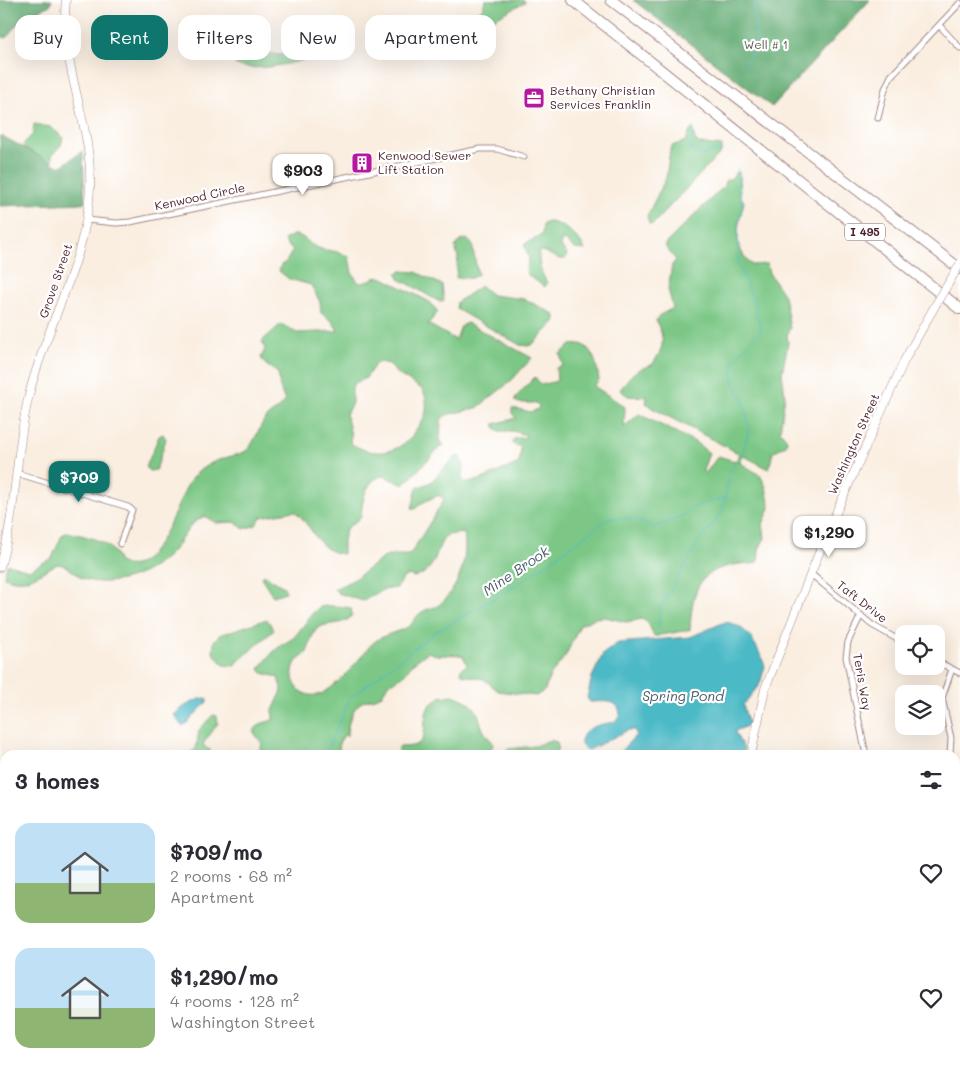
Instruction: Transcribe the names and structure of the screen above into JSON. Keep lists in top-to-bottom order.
{
  "streets": {
    "highway": ["I 495"],
    "main road": ["Grove Street", "Washington Street"],
    "street": ["Kenwood Circle", "Taft Drive", "Teris Way"]
  },
  "crossings": [
    ["Kenwood Circle", "Grove Street"],
    ["Washington Street", "Taft Drive"],
    ["Taft Drive", "Teris Way"]
  ],
  "water": ["Mine Brook", "Spring Pond"],
  "parks": ["Well # 1"],
  "places": {
    "office": ["Bethany Christian Services Franklin"],
    "building": ["Kenwood Sewer Lift Station"]
  },
  "page": {
    "chip": [
      "Buy",
      "Rent",
      "Filters",
      "New",
      "Apartment"
    ],
    "price": ["$903", "$709", "$1,290"],
    "heading": "3 homes",
    "list": [
      {
        "name": "$709/mo",
        "note": "2 rooms · 68 m² · Apartment"
      },
      {
        "name": "$1,290/mo",
        "note": "4 rooms · 128 m² · Washington Street"
      }
    ]
  }
}
